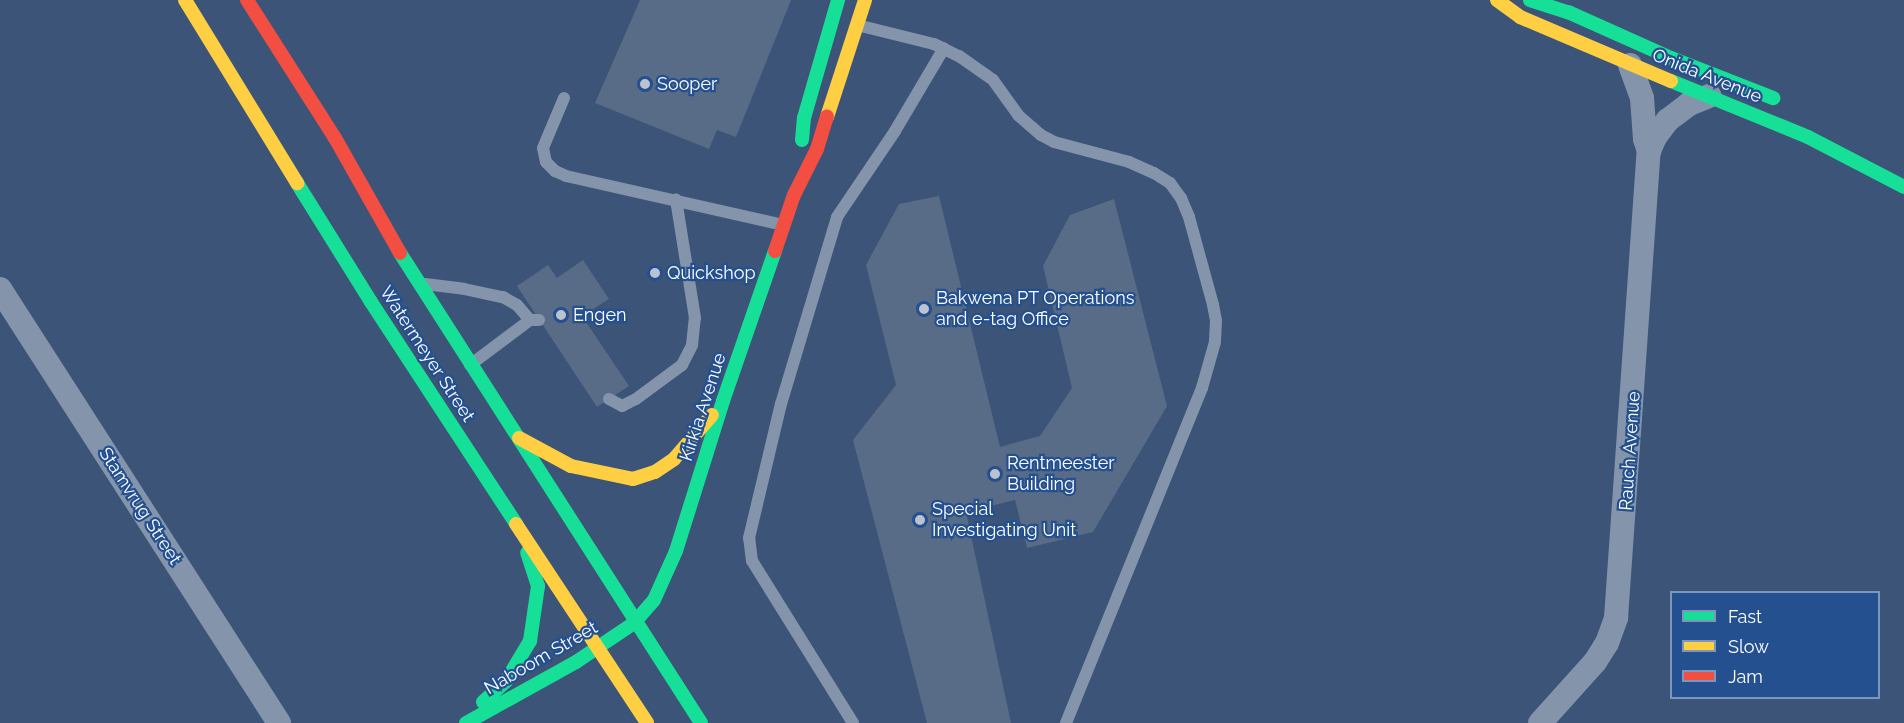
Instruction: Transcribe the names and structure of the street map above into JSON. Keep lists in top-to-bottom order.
{
  "streets": {
    "main road": [
      "Onida Avenue",
      "Watermeyer Street",
      "Kirkia Avenue",
      "Naboom Street"
    ],
    "street": ["Rauch Avenue", "Stamvrug Street"]
  },
  "crossings": [
    ["Onida Avenue", "Rauch Avenue"],
    ["Watermeyer Street", "Kirkia Avenue"],
    ["Watermeyer Street", "Naboom Street"],
    ["Kirkia Avenue", "Naboom Street"]
  ],
  "places": [
    "Sooper",
    "Quickshop",
    "Bakwena PT Operations and e-tag Office",
    "Engen",
    "Rentmeester Building",
    "Special Investigating Unit"
  ],
  "legend": ["Fast", "Slow", "Jam"]
}
